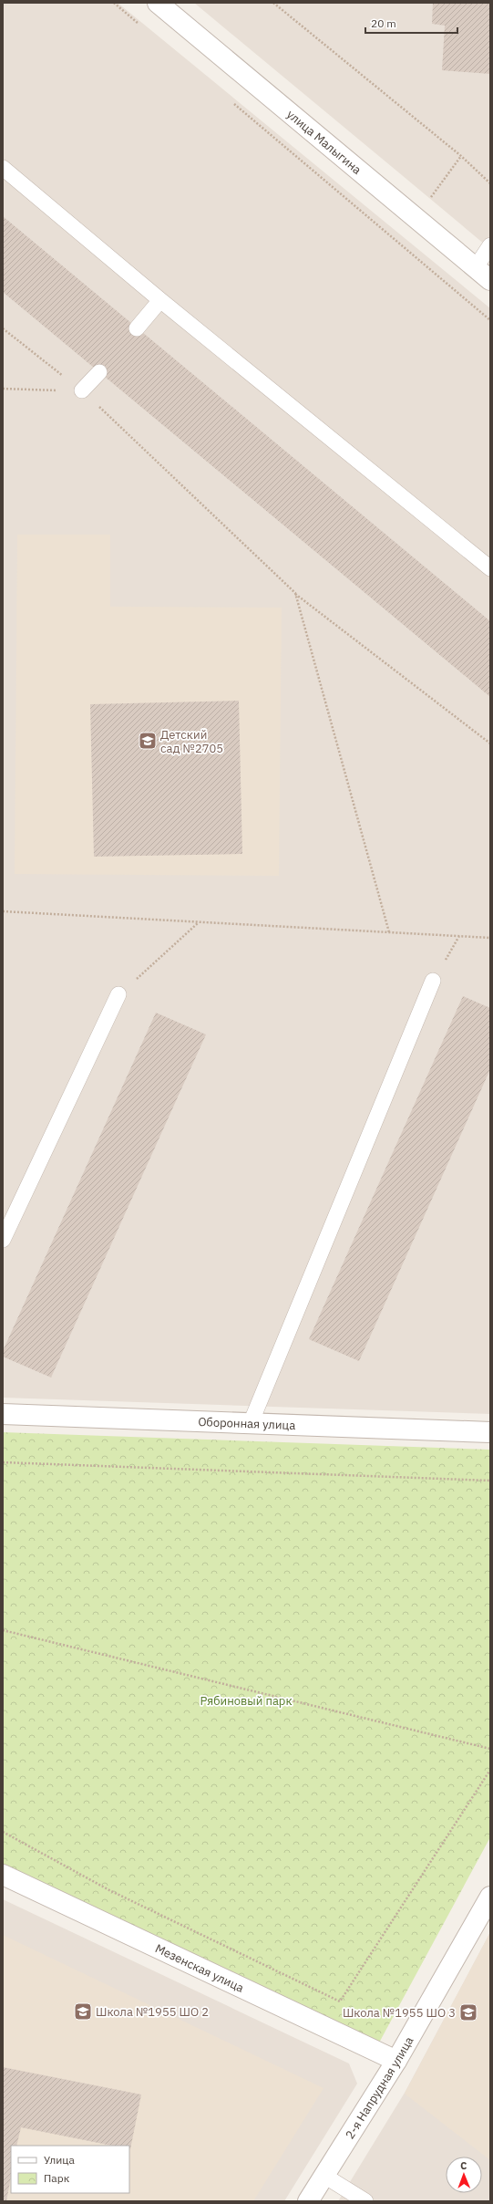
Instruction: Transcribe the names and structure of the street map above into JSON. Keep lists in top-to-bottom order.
{
  "streets": {
    "street": [
      "улица Малыгина",
      "Оборонная улица",
      "Мезенская улица",
      "2-я Напрудная улица"
    ]
  },
  "crossings": [
    ["Мезенская улица", "2-я Напрудная улица"]
  ],
  "parks": ["Рябиновый парк"],
  "places": {
    "school or university": ["Детский сад №2705", "Школа №1955 ШО 2", "Школа №1955 ШО 3"]
  },
  "legend": ["Улица", "Парк"],
  "scale_bar": "20 m",
  "north": "top"
}
